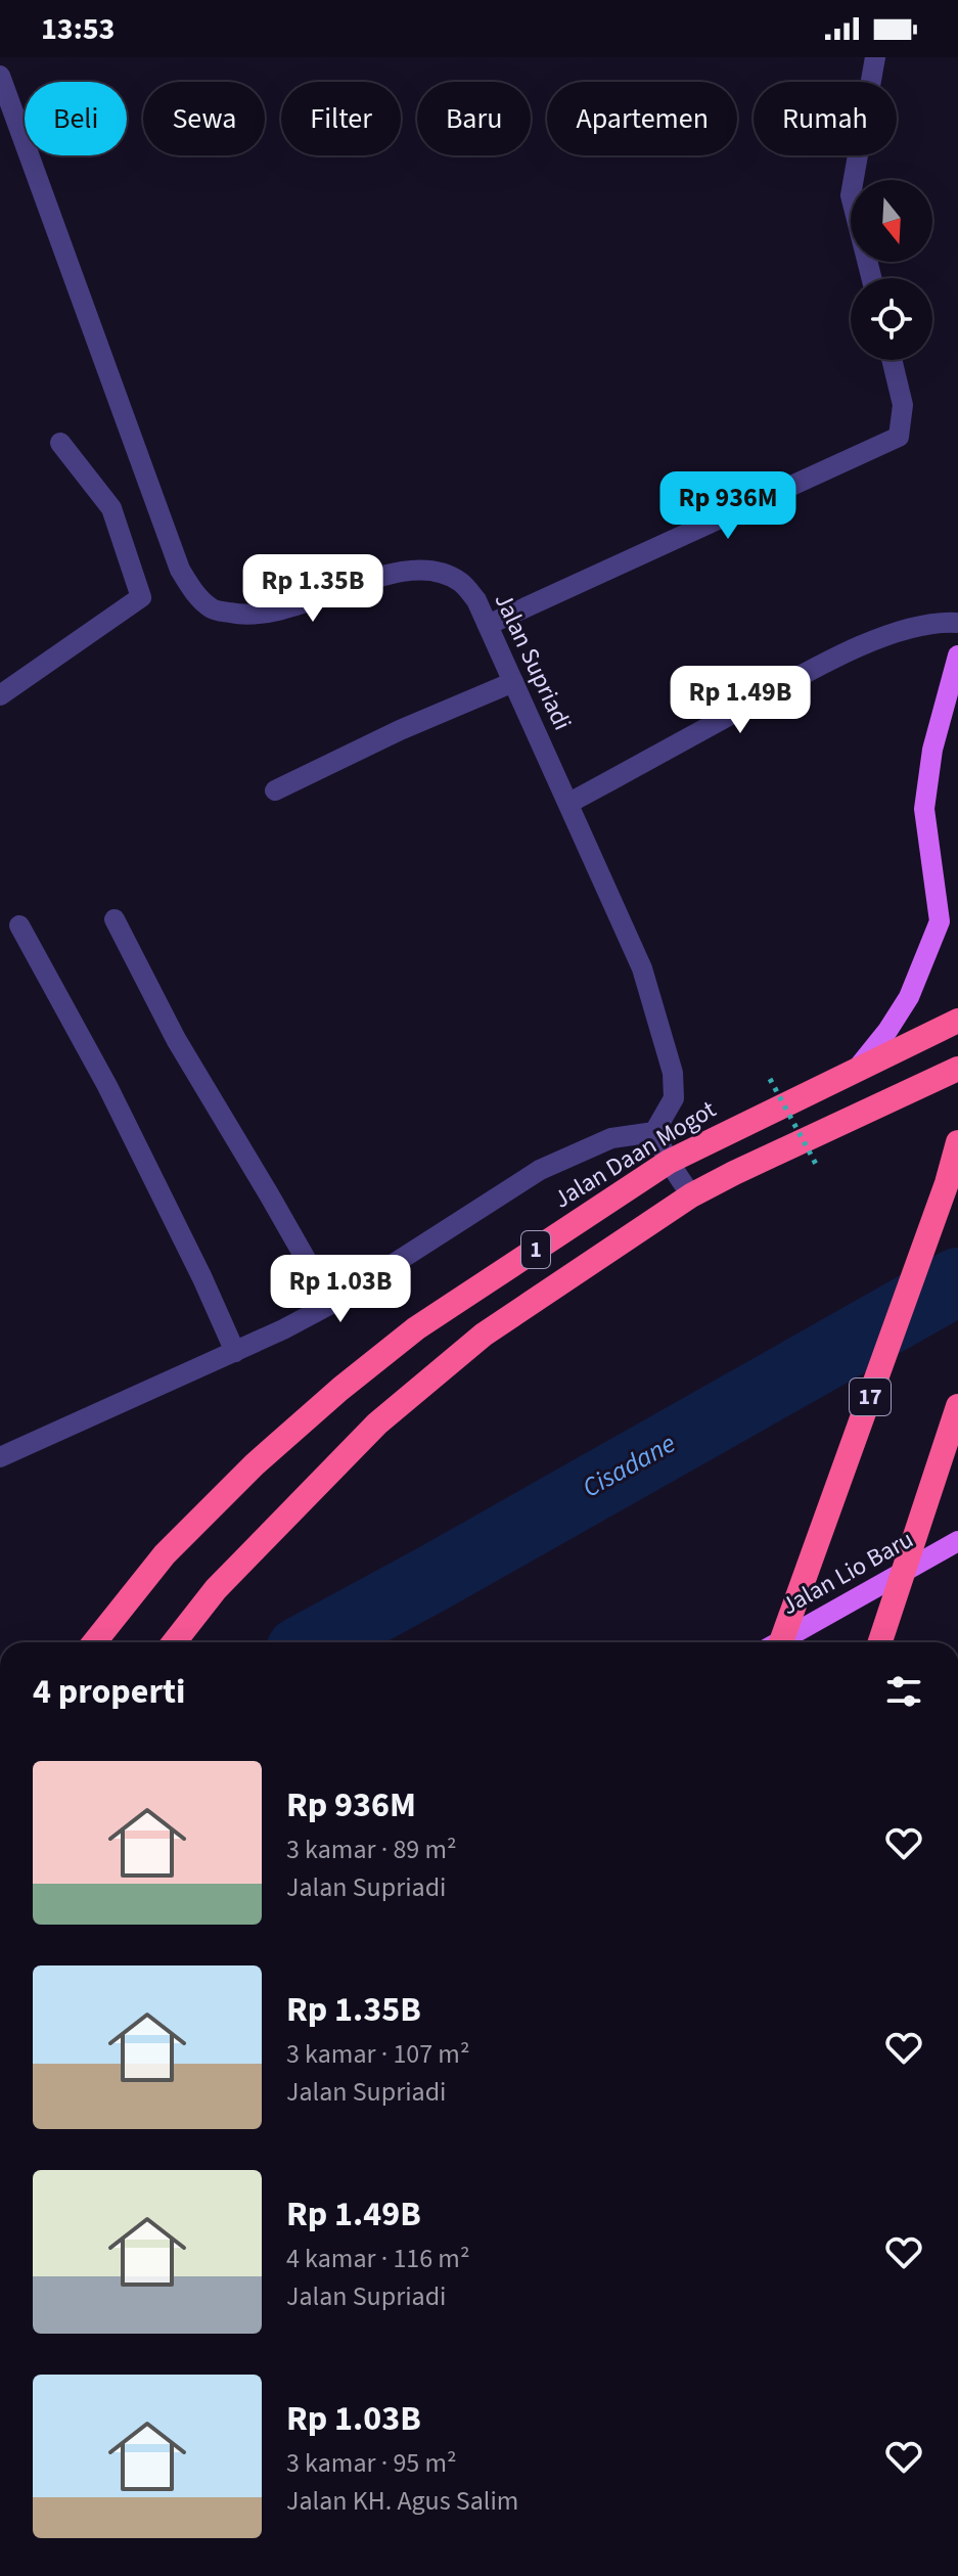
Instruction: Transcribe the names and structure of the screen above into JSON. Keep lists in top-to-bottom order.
{
  "streets": {
    "highway": ["Jalan Daan Mogot", "1", "17"],
    "main road": ["Jalan Lio Baru"],
    "street": ["Jalan Supriadi"]
  },
  "water": ["Cisadane"],
  "north": "bottom",
  "page": {
    "status": "13:53",
    "chip": [
      "Beli",
      "Sewa",
      "Filter",
      "Baru",
      "Apartemen",
      "Rumah"
    ],
    "price": [
      "Rp 936M",
      "Rp 1.35B",
      "Rp 1.49B",
      "Rp 1.03B"
    ],
    "heading": "4 properti",
    "list": [
      {
        "name": "Rp 936M",
        "note": "3 kamar · 89 m² · Jalan Supriadi"
      },
      {
        "name": "Rp 1.35B",
        "note": "3 kamar · 107 m² · Jalan Supriadi"
      },
      {
        "name": "Rp 1.49B",
        "note": "4 kamar · 116 m² · Jalan Supriadi"
      },
      {
        "name": "Rp 1.03B",
        "note": "3 kamar · 95 m² · Jalan KH. Agus Salim"
      }
    ]
  }
}
